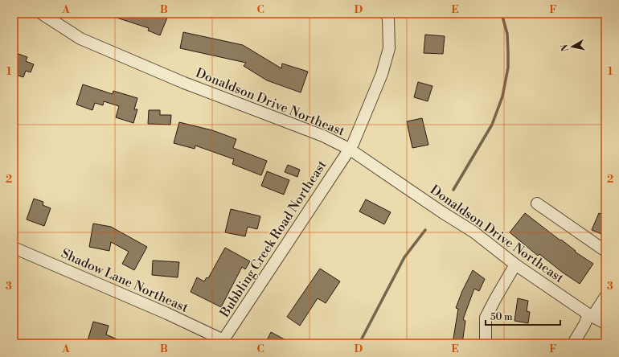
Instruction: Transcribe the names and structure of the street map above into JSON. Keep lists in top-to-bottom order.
{
  "streets": {
    "street": ["Donaldson Drive Northeast", "Bubbling Creek Road Northeast", "Shadow Lane Northeast"]
  },
  "crossings": [
    ["Donaldson Drive Northeast", "Bubbling Creek Road Northeast"],
    ["Bubbling Creek Road Northeast", "Shadow Lane Northeast"]
  ],
  "scale_bar": "50 m",
  "north": "left",
  "grid": {
    "columns": [
      "A",
      "B",
      "C",
      "D",
      "E",
      "F"
    ],
    "rows": ["1", "2", "3"]
  }
}
